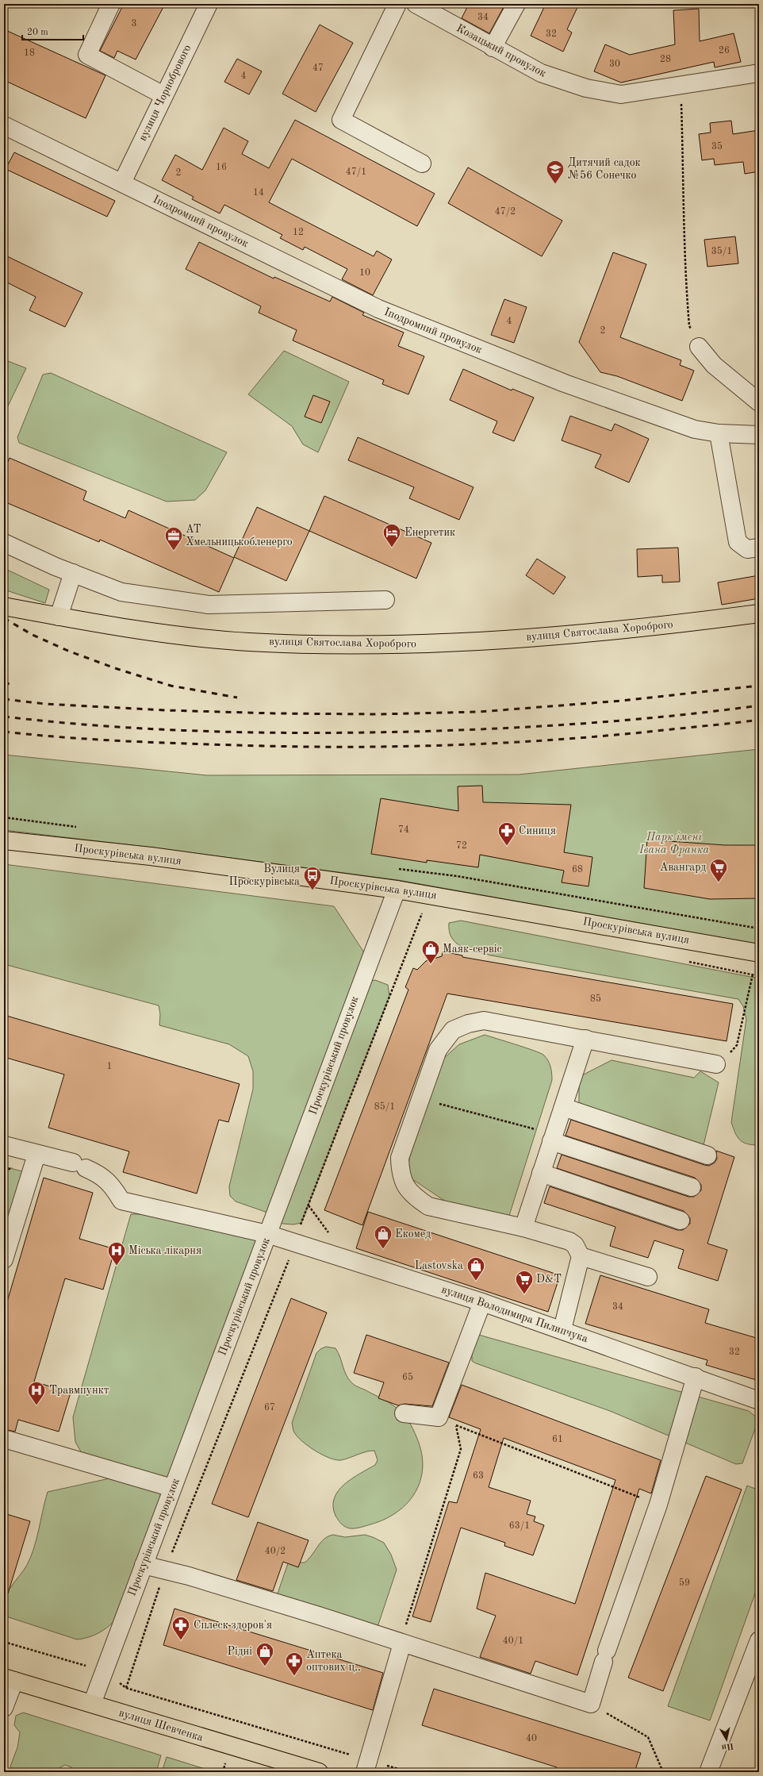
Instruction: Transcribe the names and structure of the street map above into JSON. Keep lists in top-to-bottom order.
{
  "streets": {
    "main road": ["вулиця Святослава Хороброго", "Проскурівська вулиця", "вулиця Шевченка"],
    "street": [
      "Козацький провулок",
      "вулиця Чорнобрового",
      "Іподромний провулок",
      "Проскурівський провулок",
      "вулиця Володимира Пилипчука"
    ]
  },
  "crossings": [
    ["вулиця Чорнобрового", "Іподромний провулок"],
    ["Проскурівська вулиця", "Проскурівський провулок"],
    ["Проскурівський провулок", "вулиця Володимира Пилипчука"],
    ["Проскурівський провулок", "вулиця Шевченка"]
  ],
  "parks": ["Парк імені Івана Франка"],
  "places": {
    "school or university": ["Дитячий садок №56 Сонечко"],
    "hotel": ["Енергетик"],
    "office": ["АТ Хмельницькобленерго"],
    "pharmacy": ["Синиця", "Сплеск здоров'я", "Аптека оптових ц‥"],
    "supermarket": ["Авангард", "D&T"],
    "bus stop": ["Вулиця Проскурівська"],
    "shop": [
      "Маяк-сервіс",
      "Екомед",
      "Lastovska",
      "Рідні"
    ],
    "hospital": ["Міська лікарня", "Травмпункт"]
  },
  "house_numbers": [
    "34",
    "3",
    "32",
    "26",
    "18",
    "28",
    "30",
    "47",
    "4",
    "35",
    "16",
    "47/1",
    "2",
    "14",
    "47/2",
    "12",
    "35/1",
    "10",
    "4",
    "2",
    "74",
    "72",
    "68",
    "85",
    "1",
    "85/1",
    "34",
    "32",
    "65",
    "67",
    "61",
    "63",
    "63/1",
    "40/2",
    "59",
    "40/1",
    "40"
  ],
  "scale_bar": "20 m",
  "north": "bottom"
}
